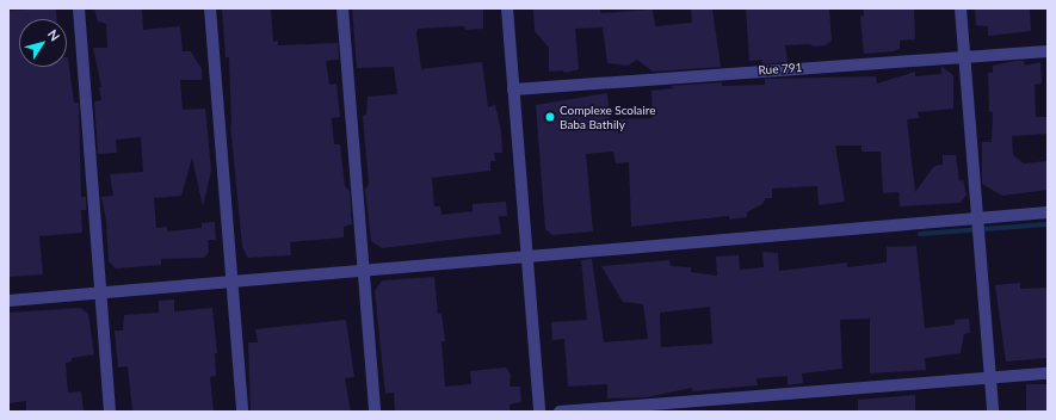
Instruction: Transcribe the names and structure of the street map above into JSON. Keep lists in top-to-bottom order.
{
  "streets": {
    "street": ["Rue 791"]
  },
  "places": ["Complexe Scolaire Baba Bathily"],
  "north": "top right"
}
